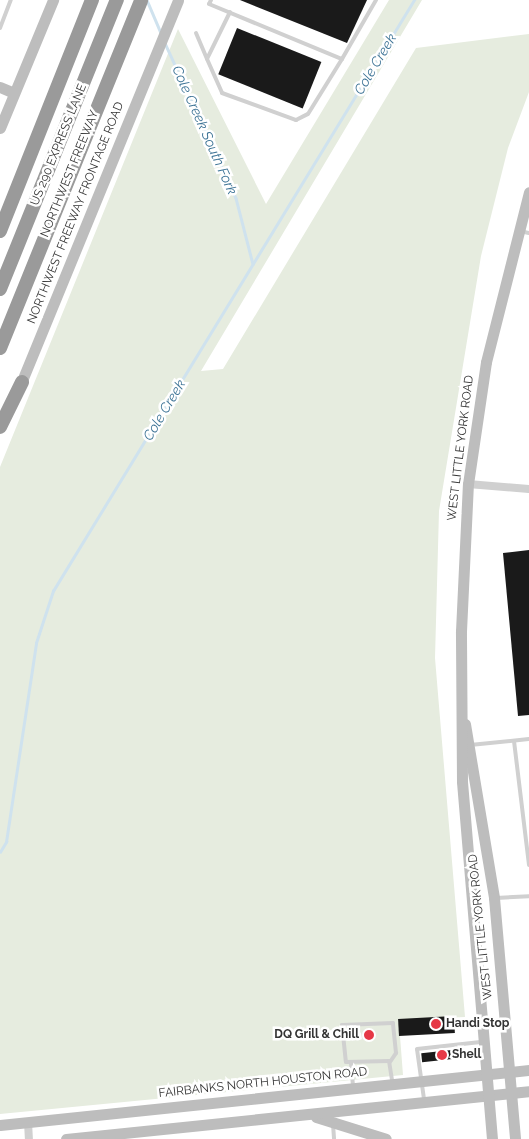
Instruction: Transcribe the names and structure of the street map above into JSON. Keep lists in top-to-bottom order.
{
  "streets": {
    "highway": ["US 290 EXPRESS LANE", "NORTHWEST FREEWAY"],
    "main road": ["NORTHWEST FREEWAY FRONTAGE ROAD", "WEST LITTLE YORK ROAD", "FAIRBANKS NORTH HOUSTON ROAD"]
  },
  "crossings": [
    ["WEST LITTLE YORK ROAD", "FAIRBANKS NORTH HOUSTON ROAD"]
  ],
  "water": ["Cole Creek", "Cole Creek South Fork"],
  "places": ["Handi Stop", "DQ Grill & Chill", "Shell"]
}
